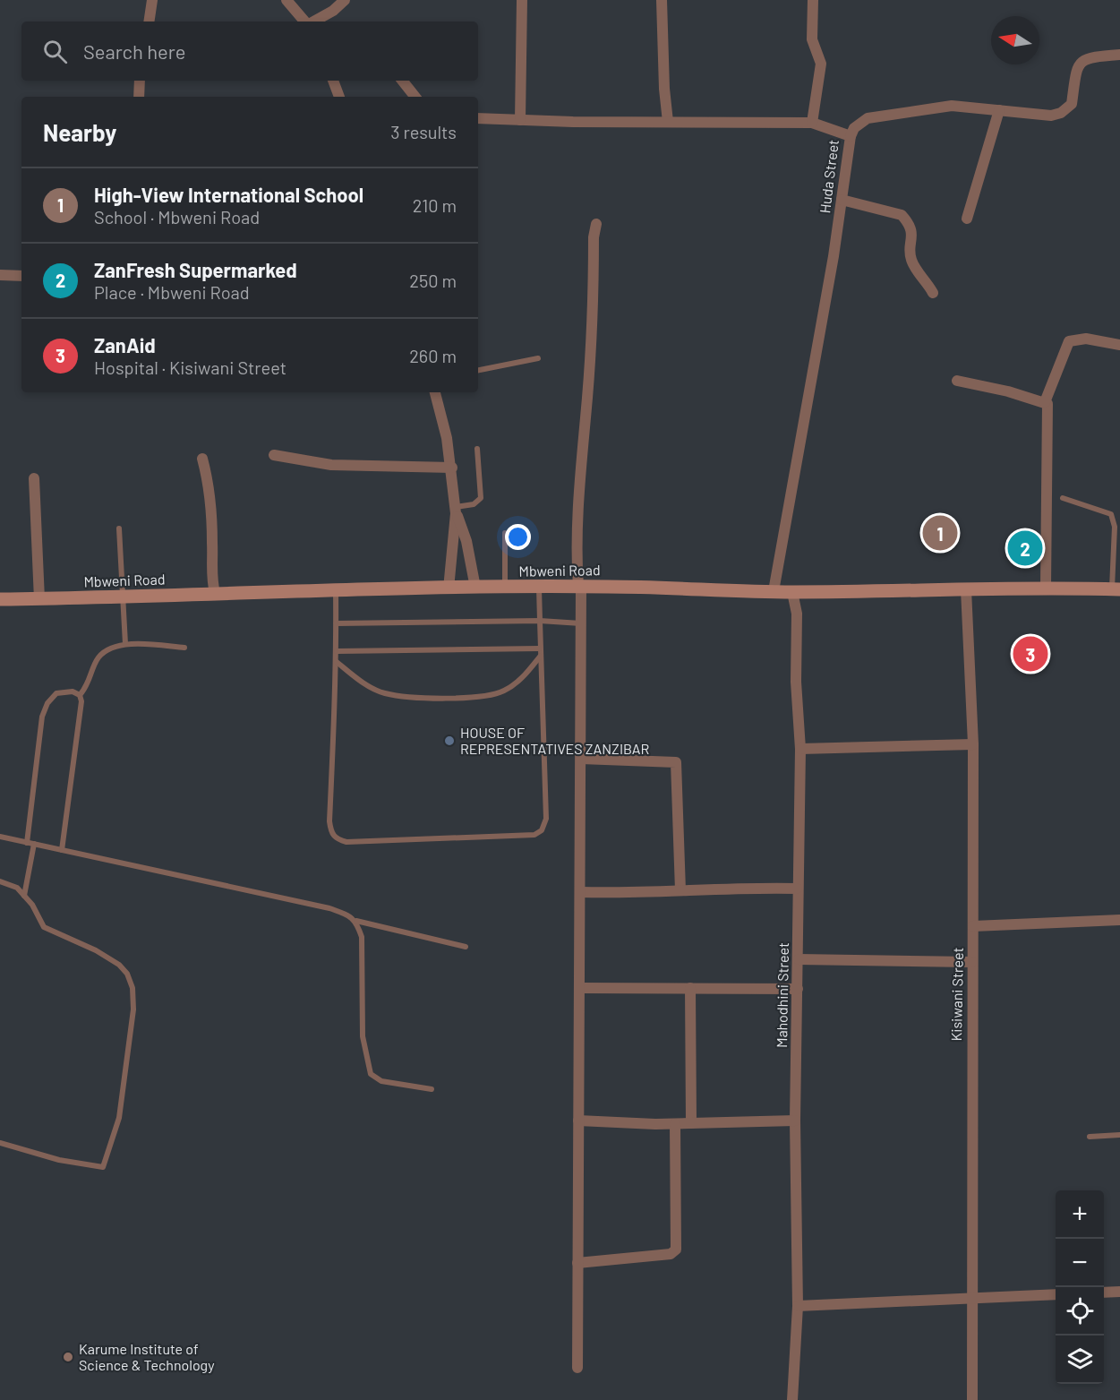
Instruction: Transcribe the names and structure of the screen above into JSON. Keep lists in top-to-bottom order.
{
  "streets": {
    "street": [
      "Huda Street",
      "Mbweni Road",
      "Kisiwani Street",
      "Mahodhini Street"
    ]
  },
  "crossings": [
    ["Huda Street", "Mbweni Road"],
    ["Mbweni Road", "Kisiwani Street"],
    ["Mbweni Road", "Mahodhini Street"]
  ],
  "places": ["HOUSE OF REPRESENTATIVES ZANZIBAR", "Karume Institute of Science & Technology"],
  "north": "left",
  "page": {
    "search": "Search here",
    "heading": ["Nearby", "3 results"],
    "list": [
      {
        "mark": "1",
        "name": "High-View International School",
        "note": "School · Mbweni Road",
        "value": "210 m"
      },
      {
        "mark": "2",
        "name": "ZanFresh Supermarked",
        "note": "Place · Mbweni Road",
        "value": "250 m"
      },
      {
        "mark": "3",
        "name": "ZanAid",
        "note": "Hospital · Kisiwani Street",
        "value": "260 m"
      }
    ],
    "pins": ["1", "2", "3"],
    "map_buttons": ["+", "−"]
  }
}
